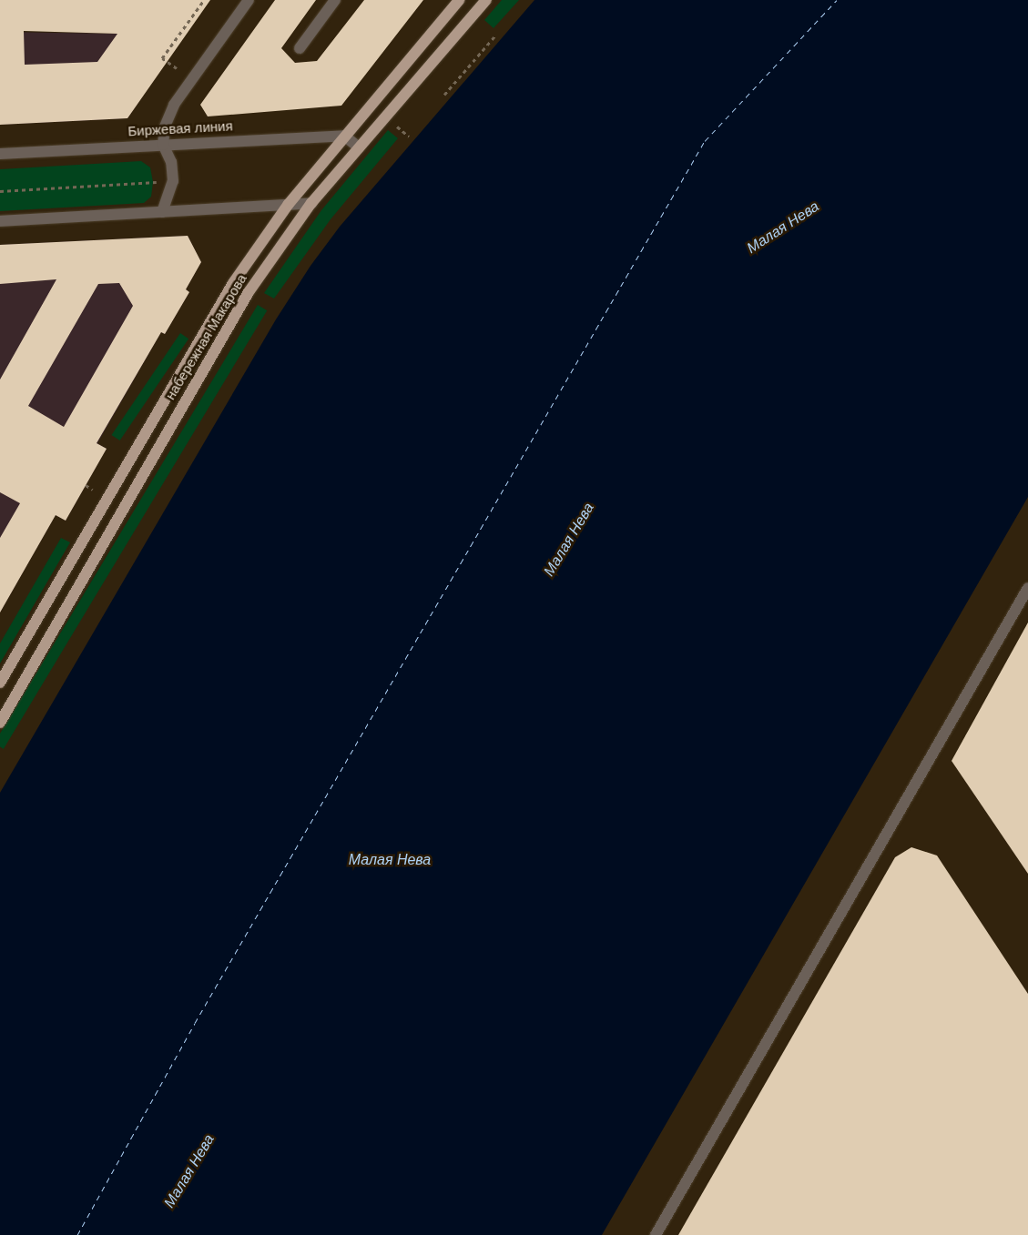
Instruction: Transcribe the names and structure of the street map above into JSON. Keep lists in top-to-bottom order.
{
  "streets": {
    "main road": ["набережная Макарова"],
    "street": ["Биржевая линия"]
  },
  "crossings": [
    ["Биржевая линия", "набережная Макарова"]
  ],
  "water": ["Малая Нева"]
}
